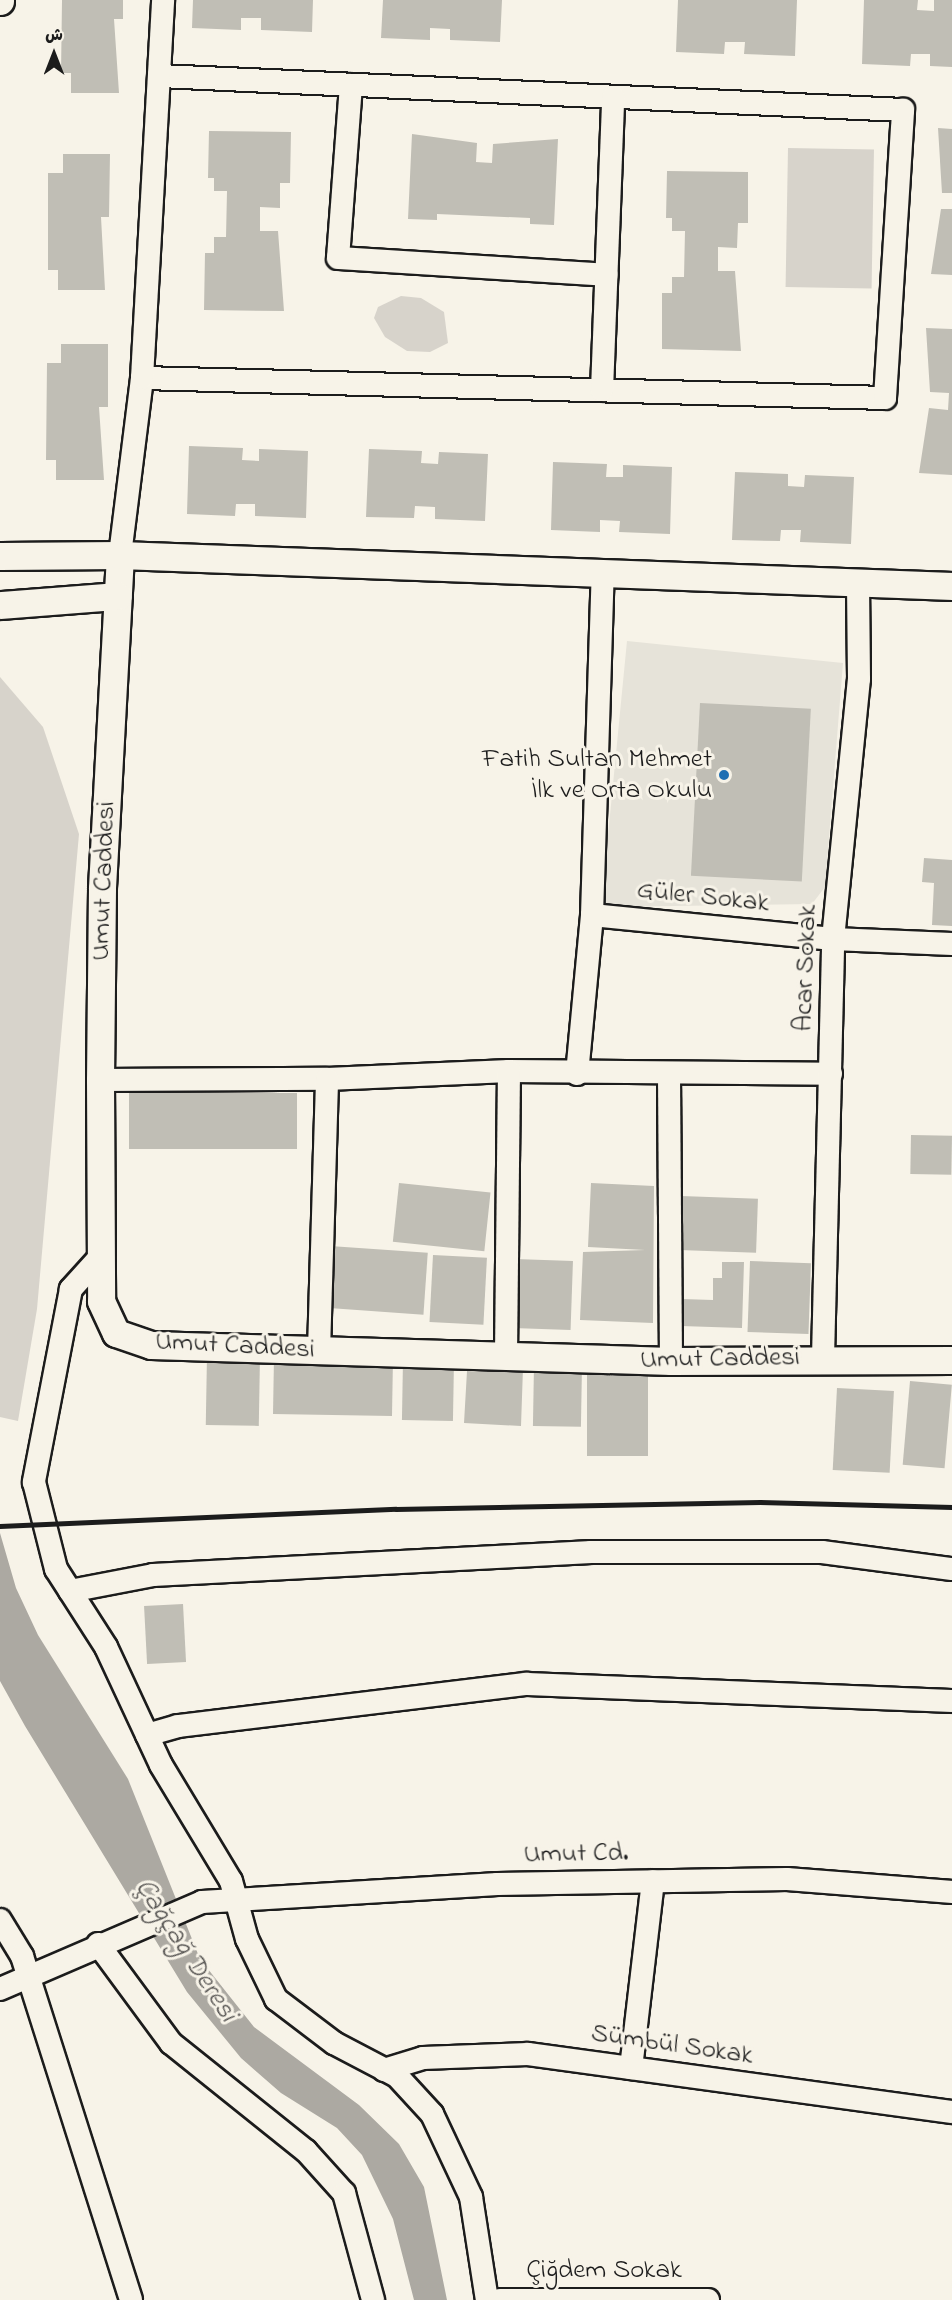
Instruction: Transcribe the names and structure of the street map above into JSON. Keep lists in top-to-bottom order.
{
  "streets": {
    "street": [
      "Umut Caddesi",
      "Güler Sokak",
      "Acar Sokak",
      "Umut Cd.",
      "Sümbül Sokak",
      "Çiğdem Sokak"
    ]
  },
  "crossings": [
    ["Umut Caddesi", "Acar Sokak"],
    ["Güler Sokak", "Acar Sokak"]
  ],
  "water": ["Çağçağ Deresi"],
  "places": ["Fatih Sultan Mehmet İlk ve Orta Okulu"],
  "north": "top"
}
